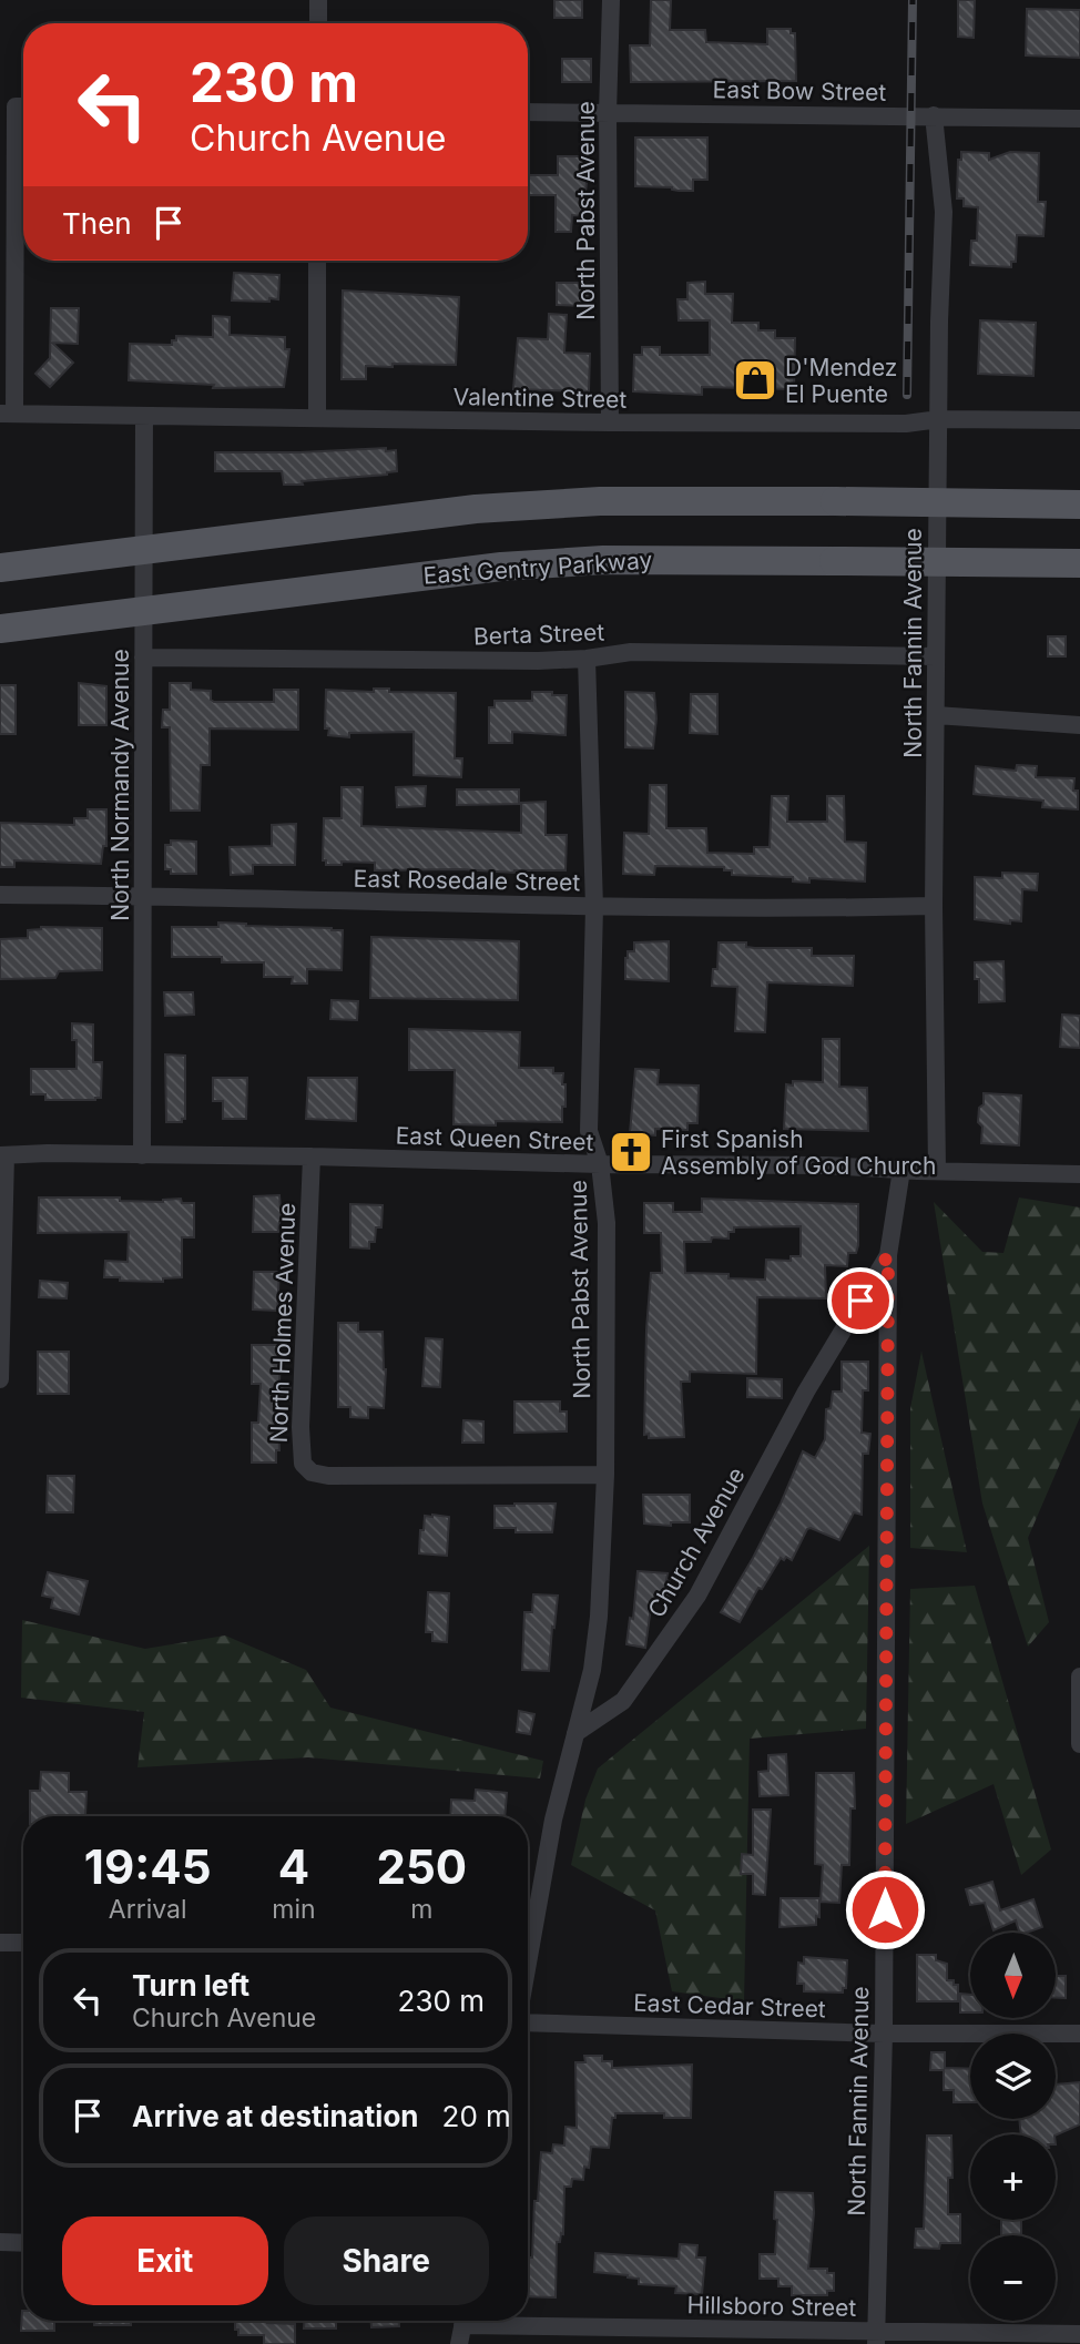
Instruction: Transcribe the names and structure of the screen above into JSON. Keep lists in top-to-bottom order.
{
  "streets": {
    "main road": ["East Gentry Parkway"],
    "street": [
      "East Bow Street",
      "North Pabst Avenue",
      "Valentine Street",
      "Berta Street",
      "North Fannin Avenue",
      "North Normandy Avenue",
      "East Rosedale Street",
      "East Queen Street",
      "North Holmes Avenue",
      "Church Avenue",
      "East Cedar Street",
      "Hillsboro Street"
    ]
  },
  "crossings": [
    ["East Bow Street", "North Pabst Avenue"],
    ["East Bow Street", "North Fannin Avenue"],
    ["North Pabst Avenue", "Valentine Street"],
    ["North Pabst Avenue", "Berta Street"],
    ["North Pabst Avenue", "East Rosedale Street"],
    ["North Pabst Avenue", "East Queen Street"],
    ["North Pabst Avenue", "North Holmes Avenue"],
    ["North Pabst Avenue", "Church Avenue"],
    ["Valentine Street", "North Fannin Avenue"],
    ["Valentine Street", "North Normandy Avenue"],
    ["East Gentry Parkway", "North Normandy Avenue"],
    ["Berta Street", "North Fannin Avenue"],
    ["Berta Street", "North Normandy Avenue"],
    ["North Fannin Avenue", "East Rosedale Street"],
    ["North Fannin Avenue", "East Queen Street"],
    ["North Fannin Avenue", "Church Avenue"],
    ["North Fannin Avenue", "East Cedar Street"],
    ["North Fannin Avenue", "Hillsboro Street"],
    ["North Normandy Avenue", "East Rosedale Street"],
    ["North Normandy Avenue", "East Queen Street"],
    ["East Queen Street", "North Holmes Avenue"],
    ["East Queen Street", "Church Avenue"]
  ],
  "places": {
    "shop": ["D'Mendez El Puente"],
    "church": ["First Spanish Assembly of God Church"]
  },
  "north": "bottom",
  "page": {
    "turn": ["230 m", "Church Avenue"],
    "then": "Then",
    "eta": [
      "19:45",
      "Arrival",
      "4",
      "min",
      "250",
      "m"
    ],
    "map_buttons": ["+", "−"],
    "list": [
      {
        "name": "Turn left",
        "note": "Church Avenue",
        "value": "230 m"
      },
      {
        "name": "Arrive at destination",
        "value": "20 m"
      }
    ],
    "buttons": ["Exit", "Share"]
  }
}
